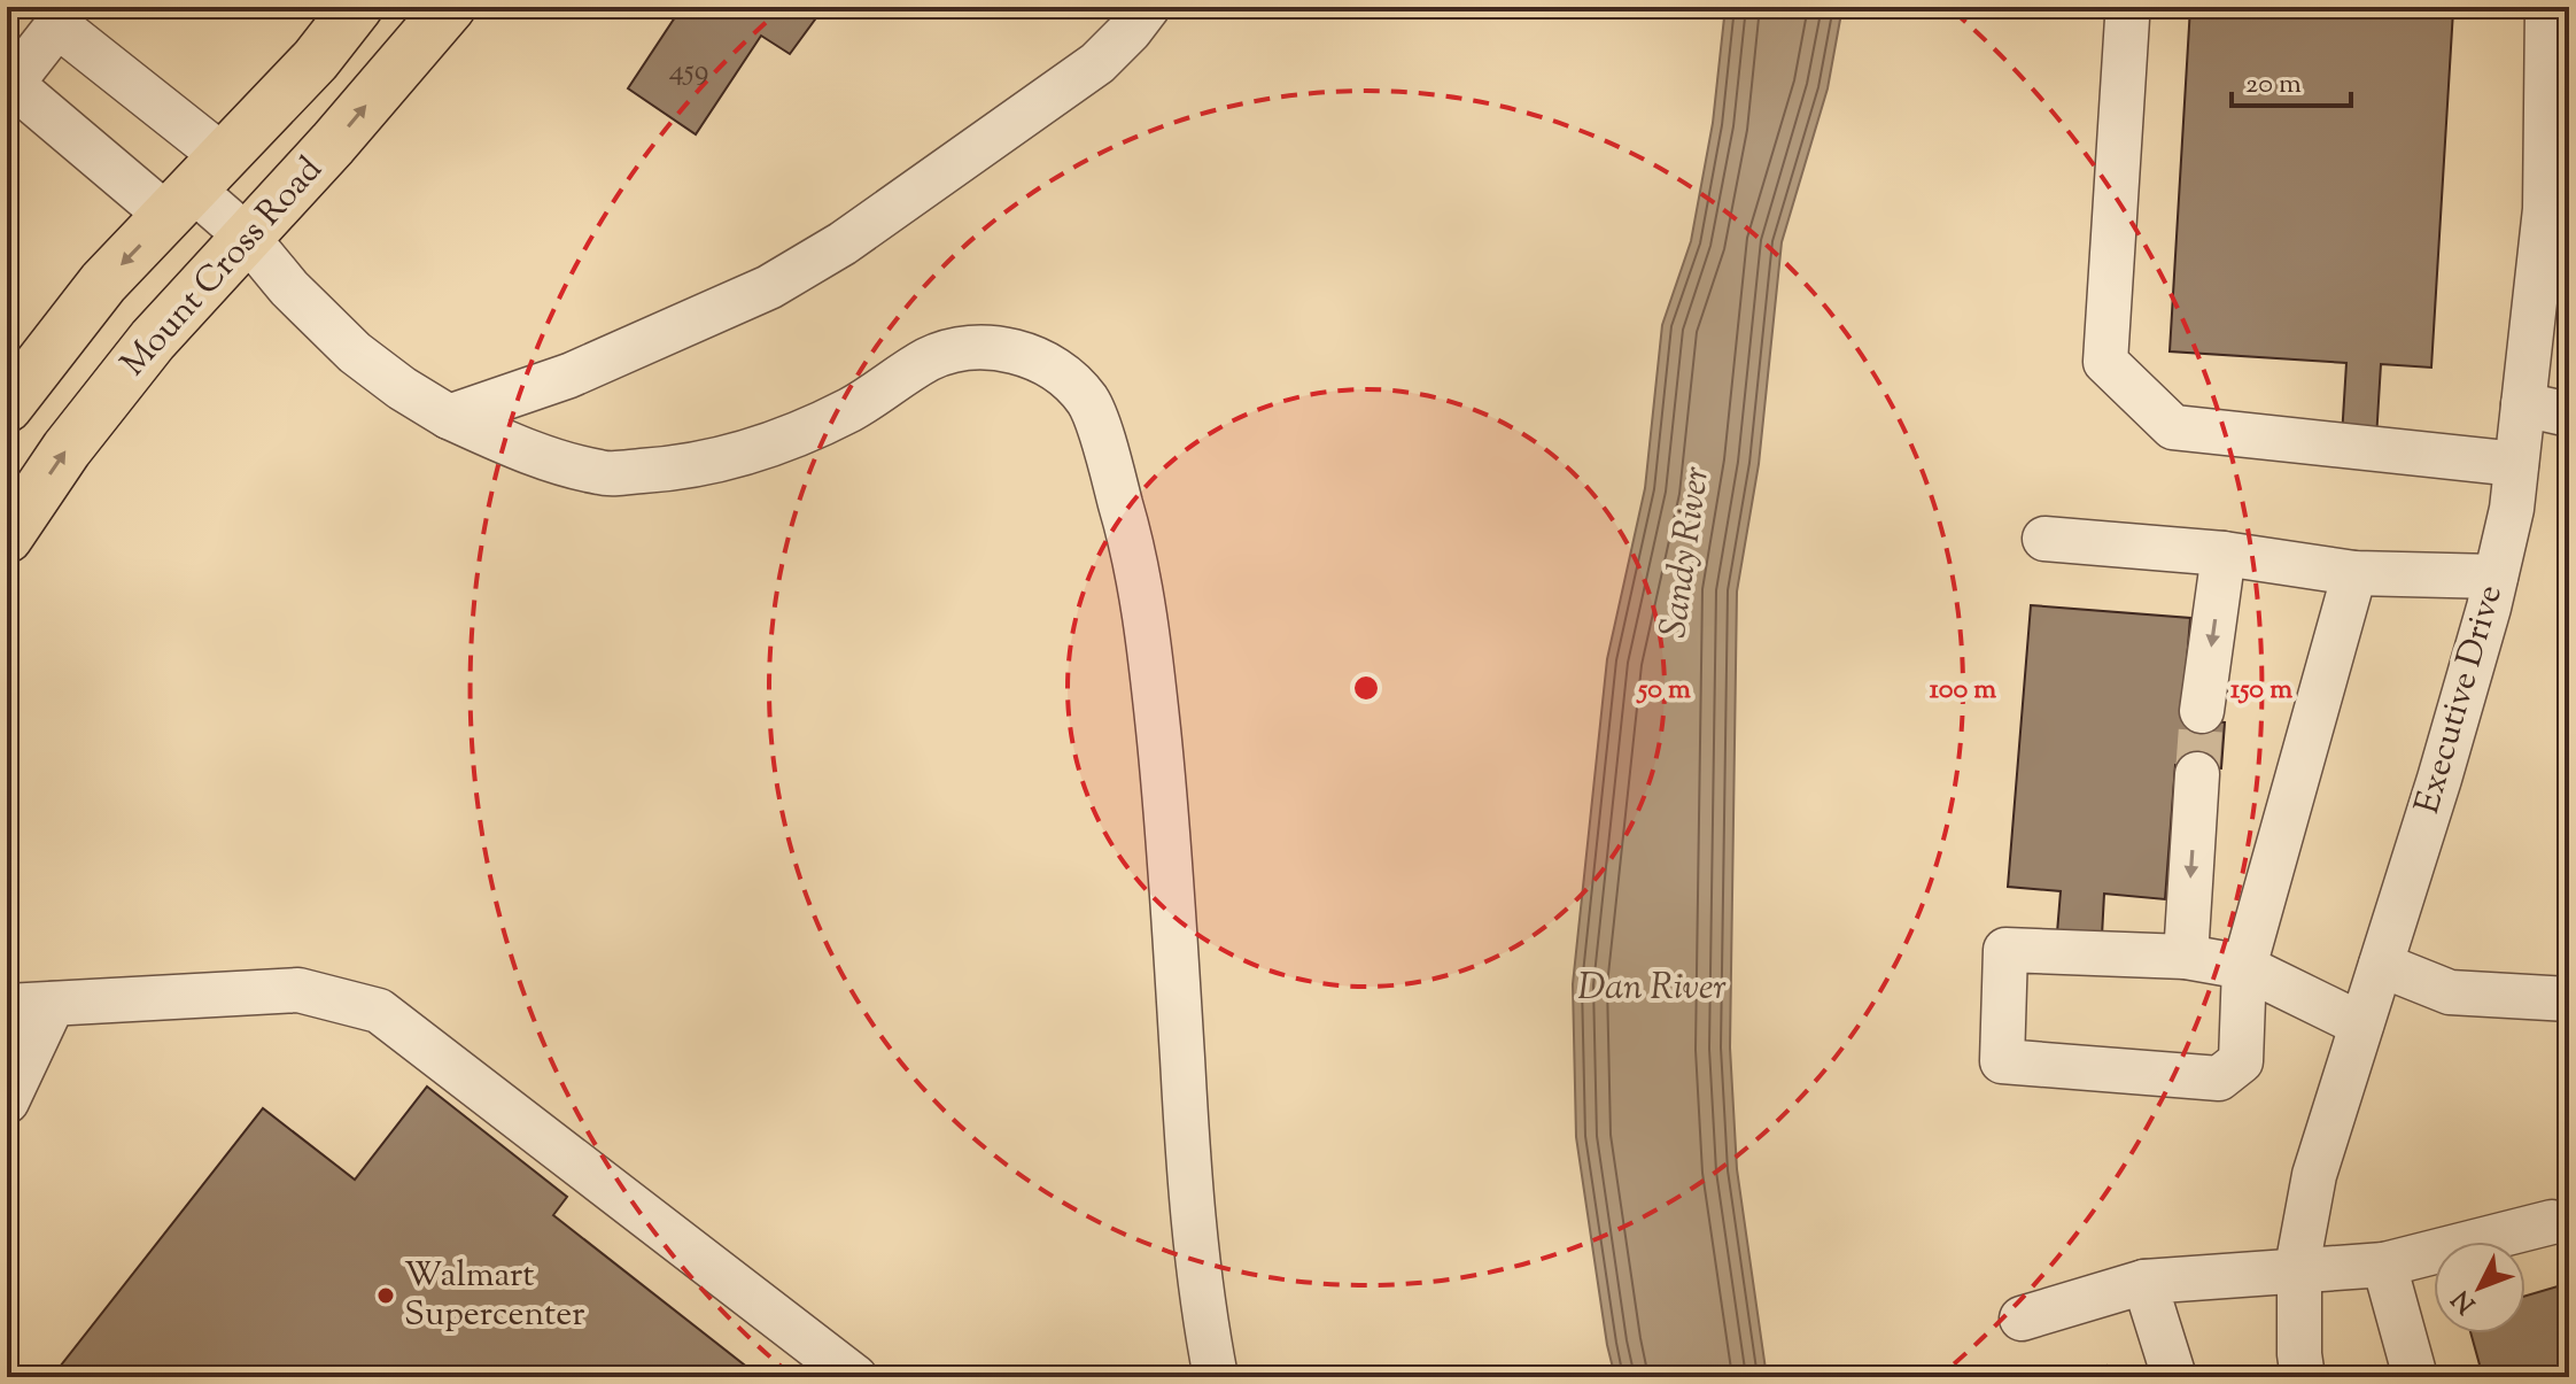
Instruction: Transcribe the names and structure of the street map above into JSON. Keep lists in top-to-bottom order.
{
  "streets": {
    "main road": ["Mount Cross Road"],
    "street": ["Executive Drive"]
  },
  "water": ["Sandy River", "Dan River"],
  "places": ["Walmart Supercenter"],
  "house_numbers": ["459"],
  "scale_bar": "20 m",
  "north": "bottom left",
  "rings": ["50 m", "100 m", "150 m"]
}
